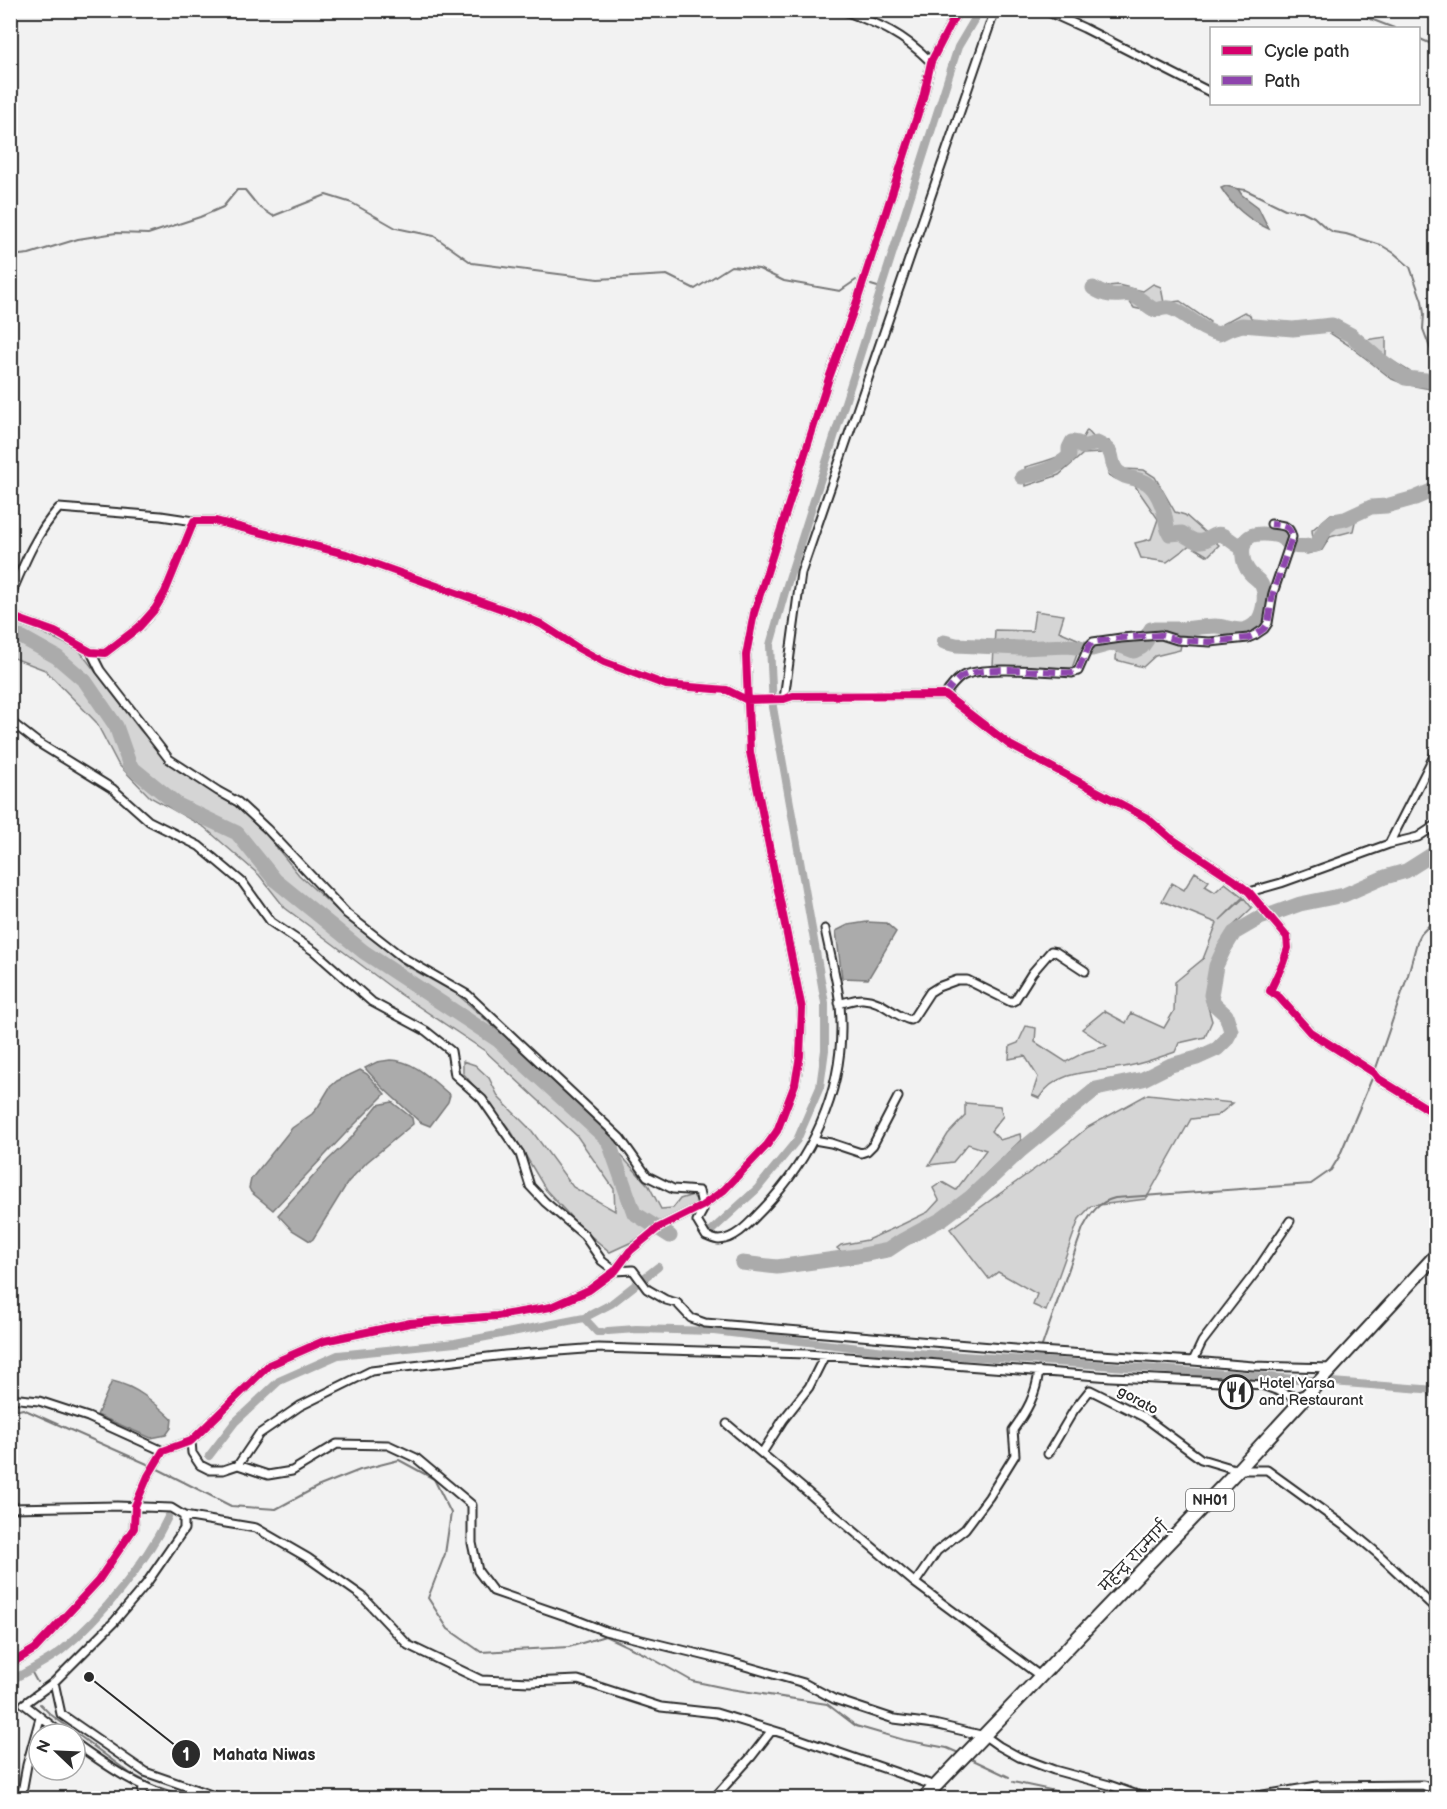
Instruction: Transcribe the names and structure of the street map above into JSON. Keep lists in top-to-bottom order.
{
  "streets": {
    "highway": ["NH01", "महेन्द्र राज्मार्ग्"],
    "street": ["gorato"]
  },
  "crossings": [
    ["gorato", "महेन्द्र राज्मार्ग्"]
  ],
  "places": {
    "restaurant": ["Hotel Yarsa and Restaurant"],
    "other": ["Mahata Niwas"]
  },
  "legend": ["Cycle path", "Path"],
  "north": "top left"
}
